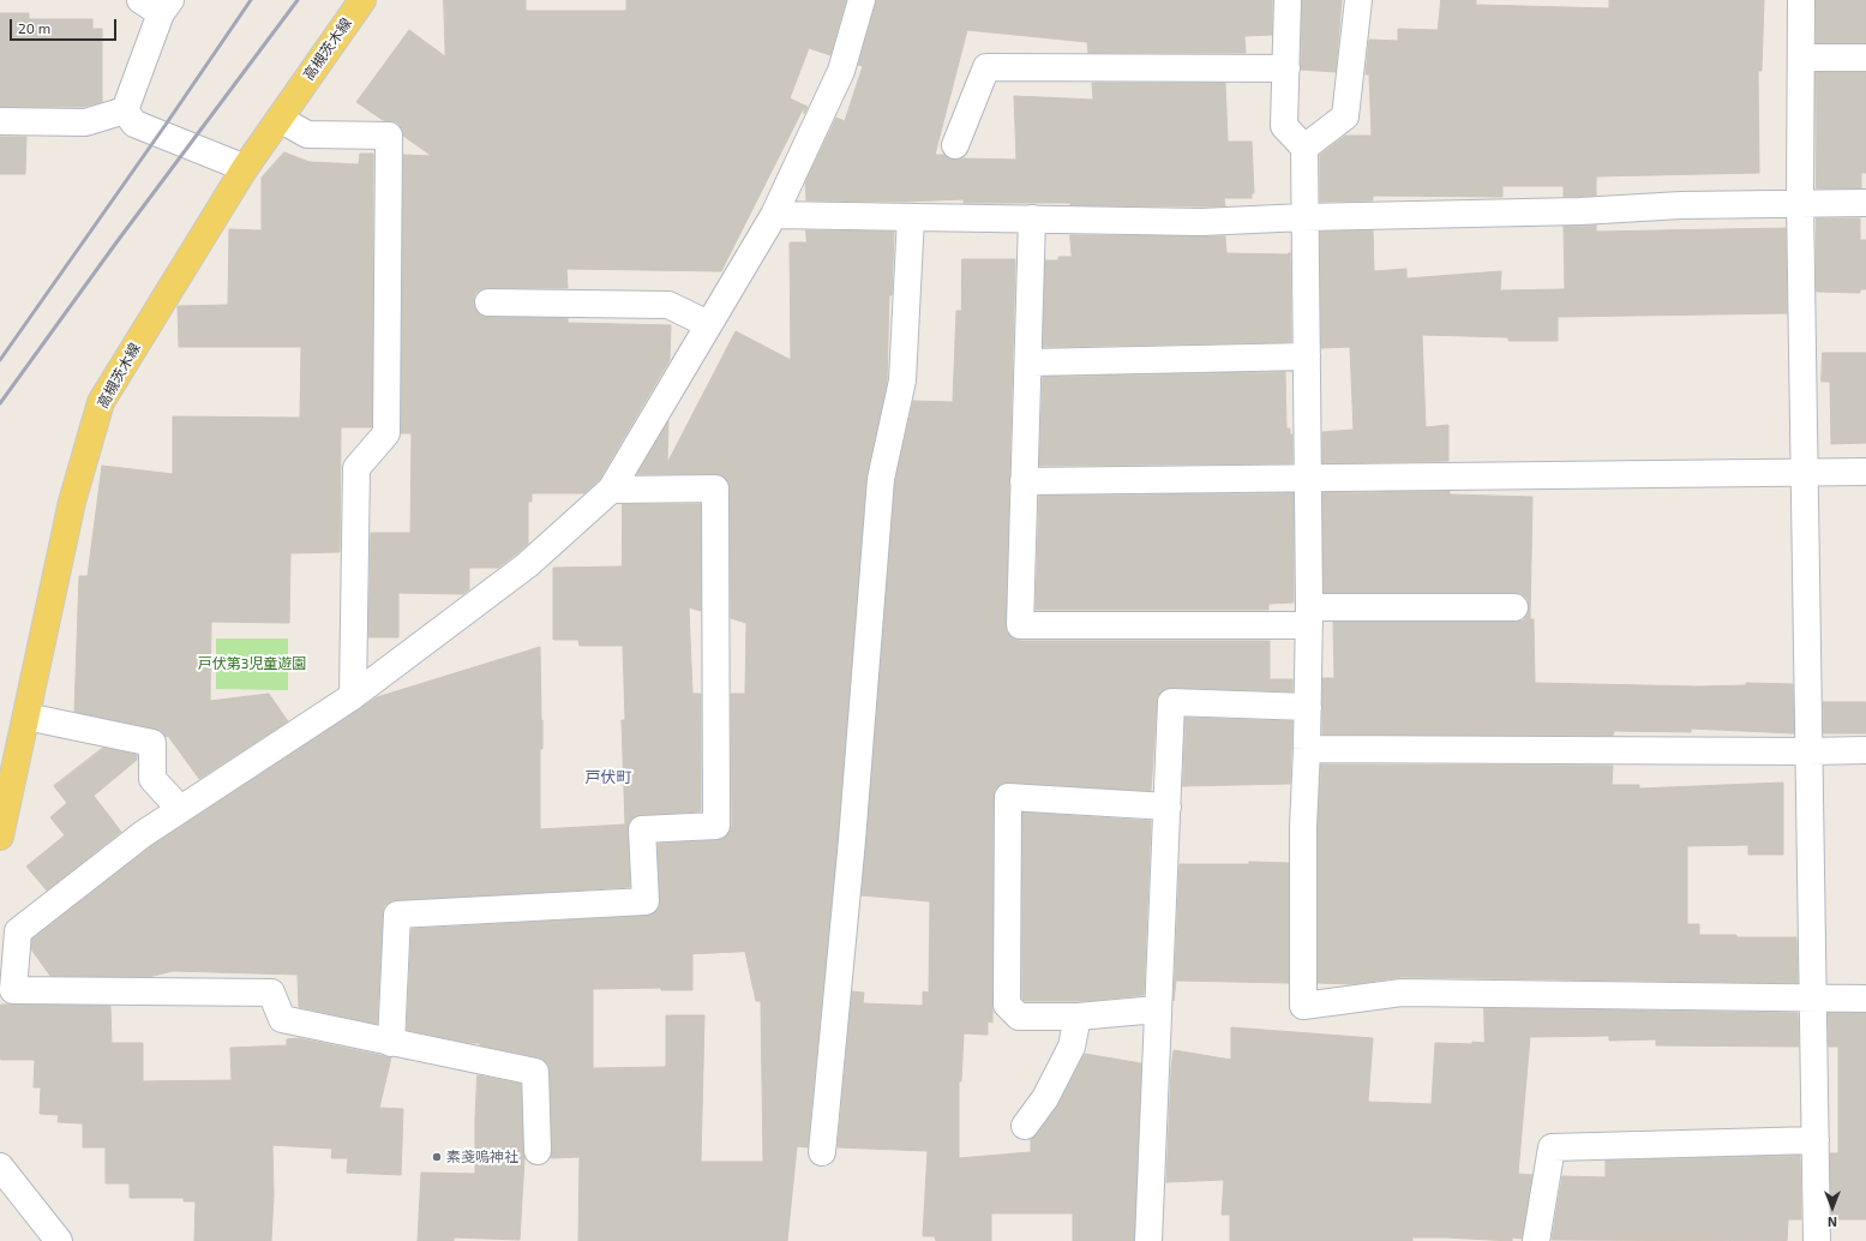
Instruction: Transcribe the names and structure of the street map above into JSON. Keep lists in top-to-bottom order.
{
  "streets": {
    "main road": ["高槻茨木線"]
  },
  "districts": ["戸伏町"],
  "parks": ["戸伏第3児童遊園"],
  "places": ["素戔嗚神社"],
  "scale_bar": "20 m",
  "north": "bottom"
}
